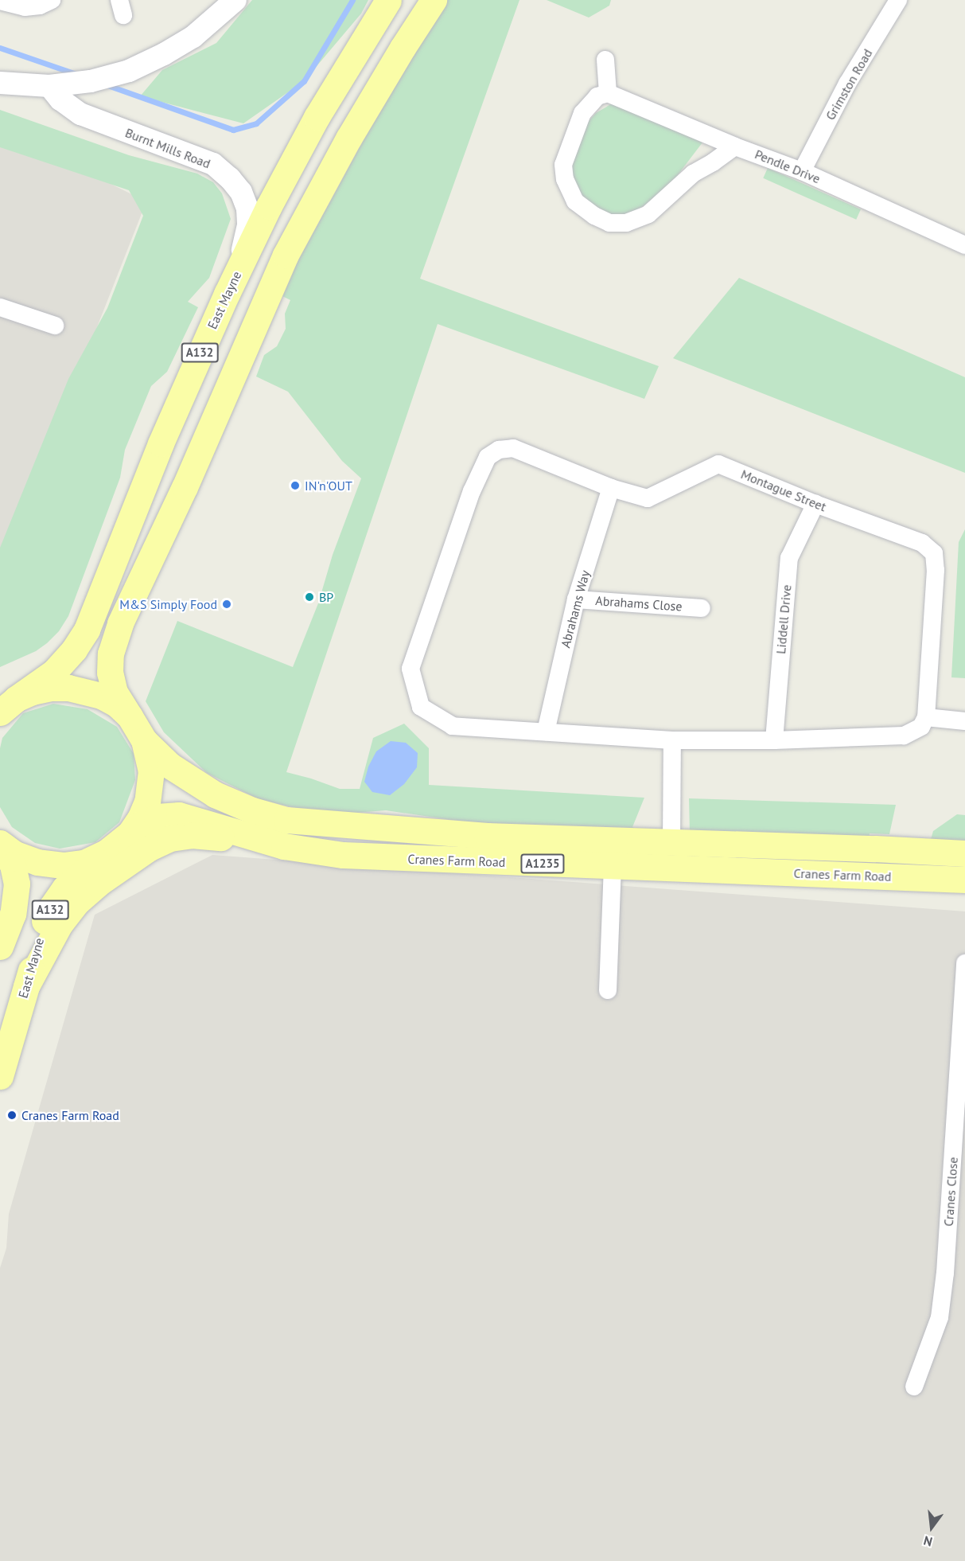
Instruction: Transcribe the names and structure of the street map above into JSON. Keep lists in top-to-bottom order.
{
  "streets": {
    "main road": [
      "East Mayne",
      "A132",
      "Cranes Farm Road",
      "A1235"
    ],
    "street": [
      "Grimston Road",
      "Burnt Mills Road",
      "Pendle Drive",
      "Montague Street",
      "Abrahams Close",
      "Abrahams Way",
      "Liddell Drive",
      "Cranes Close"
    ]
  },
  "crossings": [
    ["Grimston Road", "Pendle Drive"],
    ["Burnt Mills Road", "East Mayne"],
    ["East Mayne", "A132"],
    ["A132", "Cranes Farm Road"],
    ["Montague Street", "Abrahams Way"],
    ["Montague Street", "Liddell Drive"],
    ["Abrahams Close", "Abrahams Way"]
  ],
  "places": [
    "IN'n'OUT",
    "BP",
    "M&S Simply Food",
    "Cranes Farm Road"
  ],
  "north": "bottom"
}
